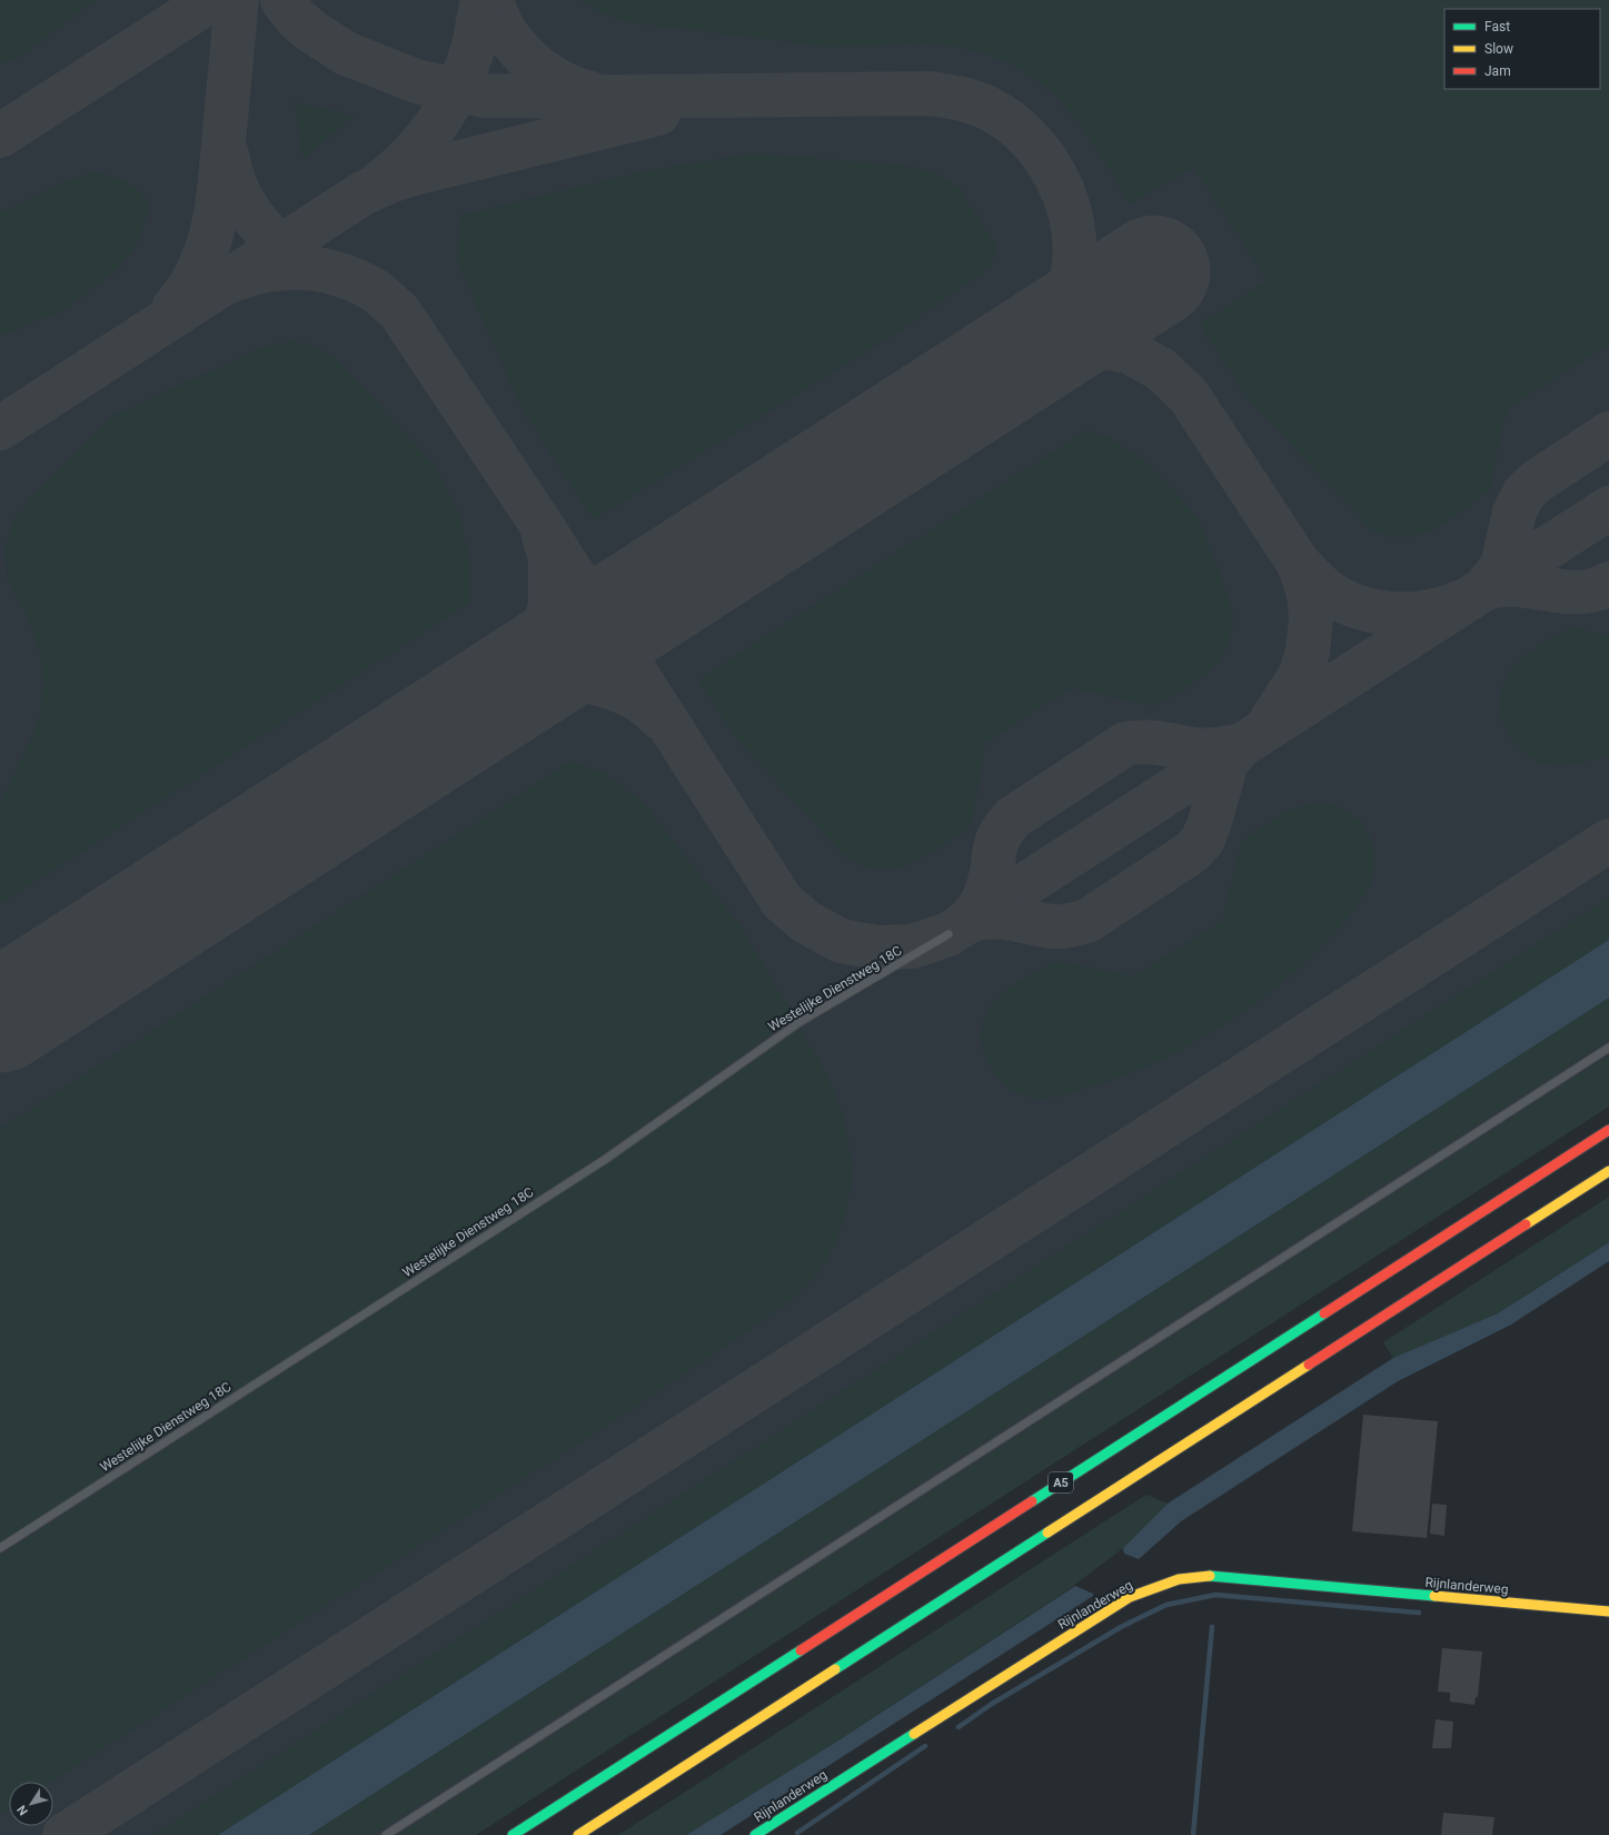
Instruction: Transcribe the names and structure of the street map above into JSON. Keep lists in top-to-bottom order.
{
  "streets": {
    "main road": ["A5", "Rijnlanderweg"],
    "lane": ["Westelijke Dienstweg 18C"]
  },
  "legend": ["Fast", "Slow", "Jam"],
  "north": "bottom left"
}
